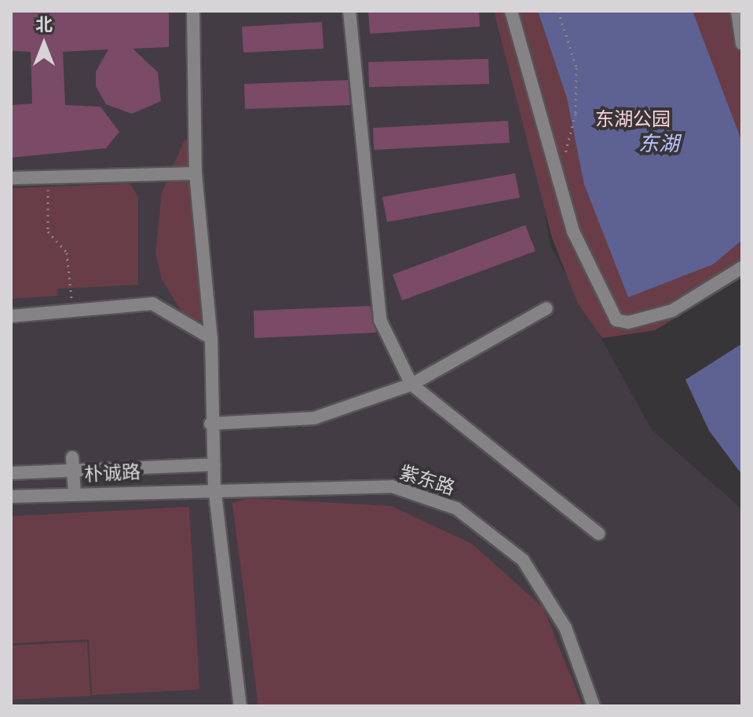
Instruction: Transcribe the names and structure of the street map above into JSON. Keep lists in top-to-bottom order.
{
  "streets": {
    "street": ["朴诚路", "紫东路"]
  },
  "crossings": [
    ["朴诚路", "紫东路"]
  ],
  "water": ["东湖"],
  "parks": ["东湖公园"],
  "north": "top"
}
